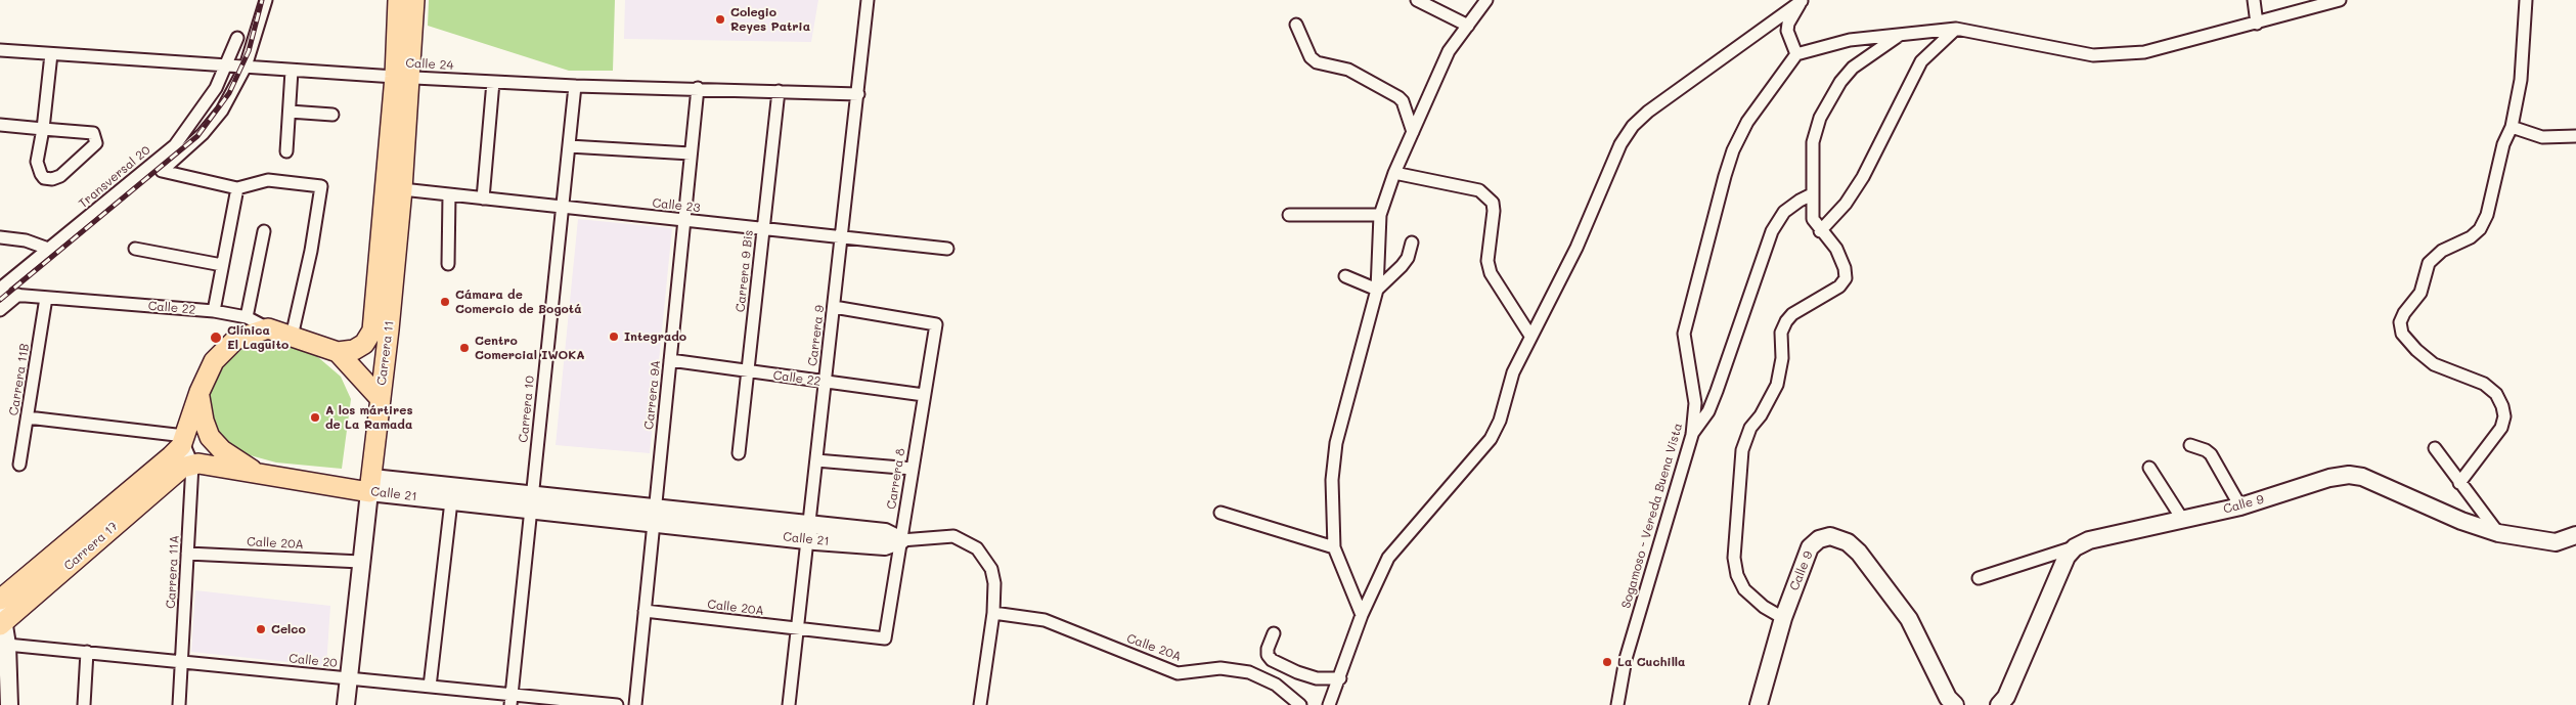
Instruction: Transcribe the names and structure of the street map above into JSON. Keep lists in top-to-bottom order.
{
  "streets": {
    "main road": [
      "Calle 22",
      "Carrera 11",
      "Calle 21",
      "Carrera 17"
    ],
    "street": [
      "Calle 24",
      "Transversal 20",
      "Calle 23",
      "Carrera 9 Bis",
      "Carrera 9",
      "Carrera 11B",
      "Carrera 9A",
      "Carrera 10",
      "Carrera 8",
      "Calle 9",
      "Sogamoso - Vereda Buena Vista",
      "Calle 20A",
      "Carrera 11A",
      "Calle 20"
    ]
  },
  "crossings": [
    ["Calle 24", "Transversal 20"],
    ["Calle 24", "Carrera 9 Bis"],
    ["Calle 24", "Carrera 9"],
    ["Calle 24", "Carrera 11"],
    ["Calle 24", "Carrera 9A"],
    ["Calle 24", "Carrera 10"],
    ["Calle 23", "Carrera 9 Bis"],
    ["Calle 23", "Carrera 9"],
    ["Calle 23", "Carrera 11"],
    ["Calle 23", "Carrera 9A"],
    ["Calle 23", "Carrera 10"],
    ["Carrera 9 Bis", "Calle 22"],
    ["Calle 22", "Carrera 9"],
    ["Calle 22", "Carrera 11"],
    ["Calle 22", "Carrera 11B"],
    ["Calle 22", "Carrera 9A"],
    ["Calle 22", "Carrera 8"],
    ["Calle 22", "Calle 21"],
    ["Carrera 9", "Carrera 8"],
    ["Carrera 9", "Calle 21"],
    ["Carrera 9", "Calle 20A"],
    ["Carrera 11", "Calle 21"],
    ["Carrera 11", "Calle 20A"],
    ["Carrera 11", "Calle 20"],
    ["Carrera 9A", "Calle 21"],
    ["Carrera 9A", "Calle 20A"],
    ["Carrera 10", "Calle 21"],
    ["Carrera 10", "Calle 20"],
    ["Carrera 8", "Calle 21"],
    ["Carrera 8", "Calle 20A"],
    ["Calle 21", "Carrera 17"],
    ["Calle 21", "Carrera 11A"],
    ["Calle 20A", "Carrera 11A"],
    ["Carrera 17", "Carrera 11A"],
    ["Carrera 11A", "Calle 20"]
  ],
  "places": [
    "Colegio Reyes Patria",
    "Cámara de Comercio de Bogotá",
    "Integrado",
    "Clínica El Laguito",
    "Centro Comercial IWOKA",
    "A los mártires de La Ramada",
    "Celco",
    "La Cuchilla"
  ]
}
